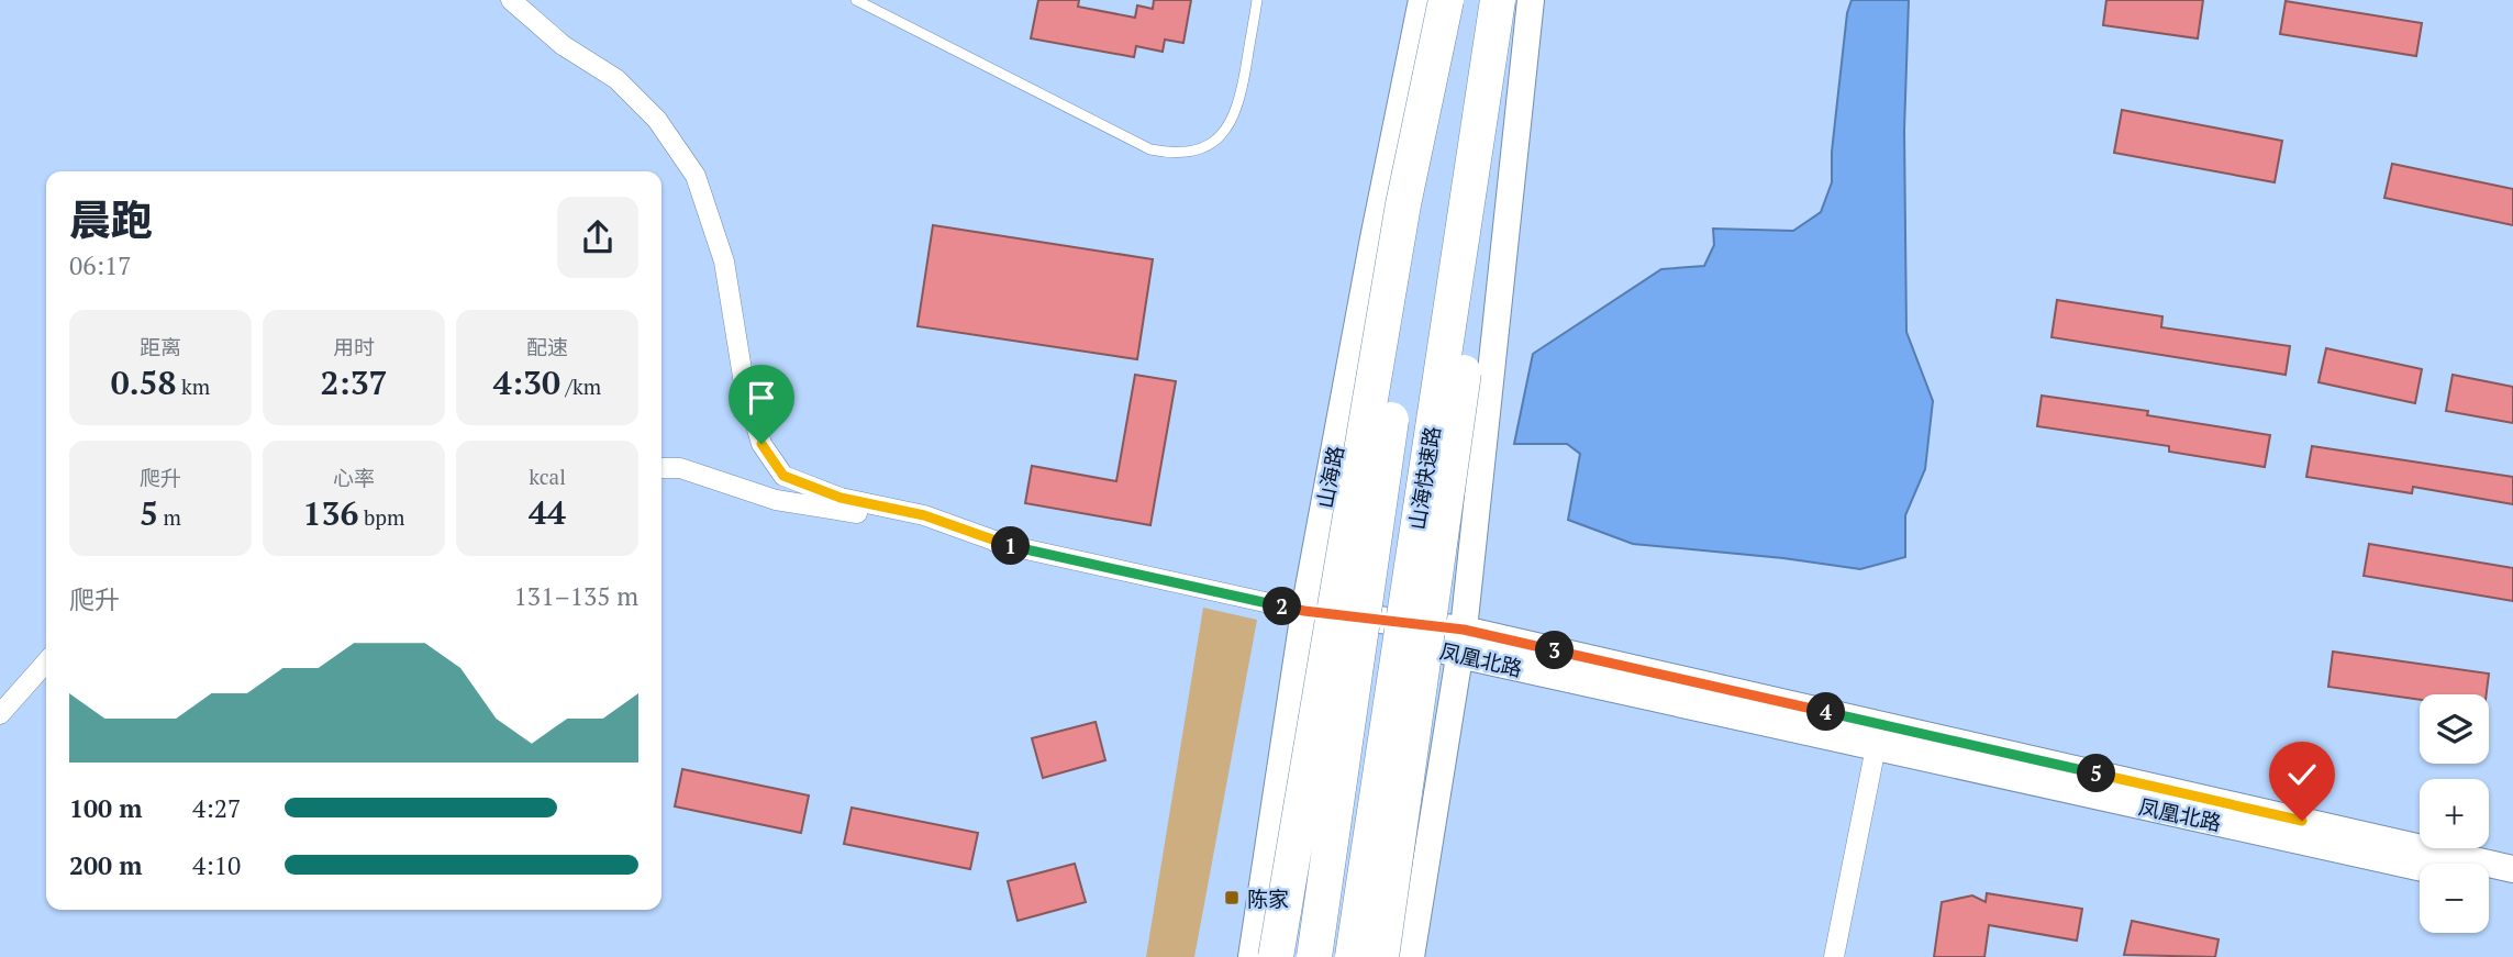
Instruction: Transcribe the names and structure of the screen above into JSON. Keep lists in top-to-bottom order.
{
  "streets": {
    "highway": ["山海快速路"],
    "street": ["山海路", "凤凰北路"]
  },
  "crossings": [
    ["山海路", "凤凰北路"]
  ],
  "places": {
    "transit": ["陈家"]
  },
  "page": {
    "heading": ["晨跑", "06:17"],
    "stats": [
      ["距离", "0.58 km"],
      ["用时", "2:37"],
      ["配速", "4:30 /km"],
      ["爬升", "5 m"],
      ["心率", "136 bpm"],
      ["kcal", "44"]
    ],
    "pins": [
      "1",
      "2",
      "3",
      "4",
      "5"
    ],
    "chart": ["爬升", "131–135 m"],
    "map_buttons": ["+", "−"],
    "list": [
      {
        "name": "100 m",
        "note": "4:27"
      },
      {
        "name": "200 m",
        "note": "4:10"
      }
    ]
  }
}
